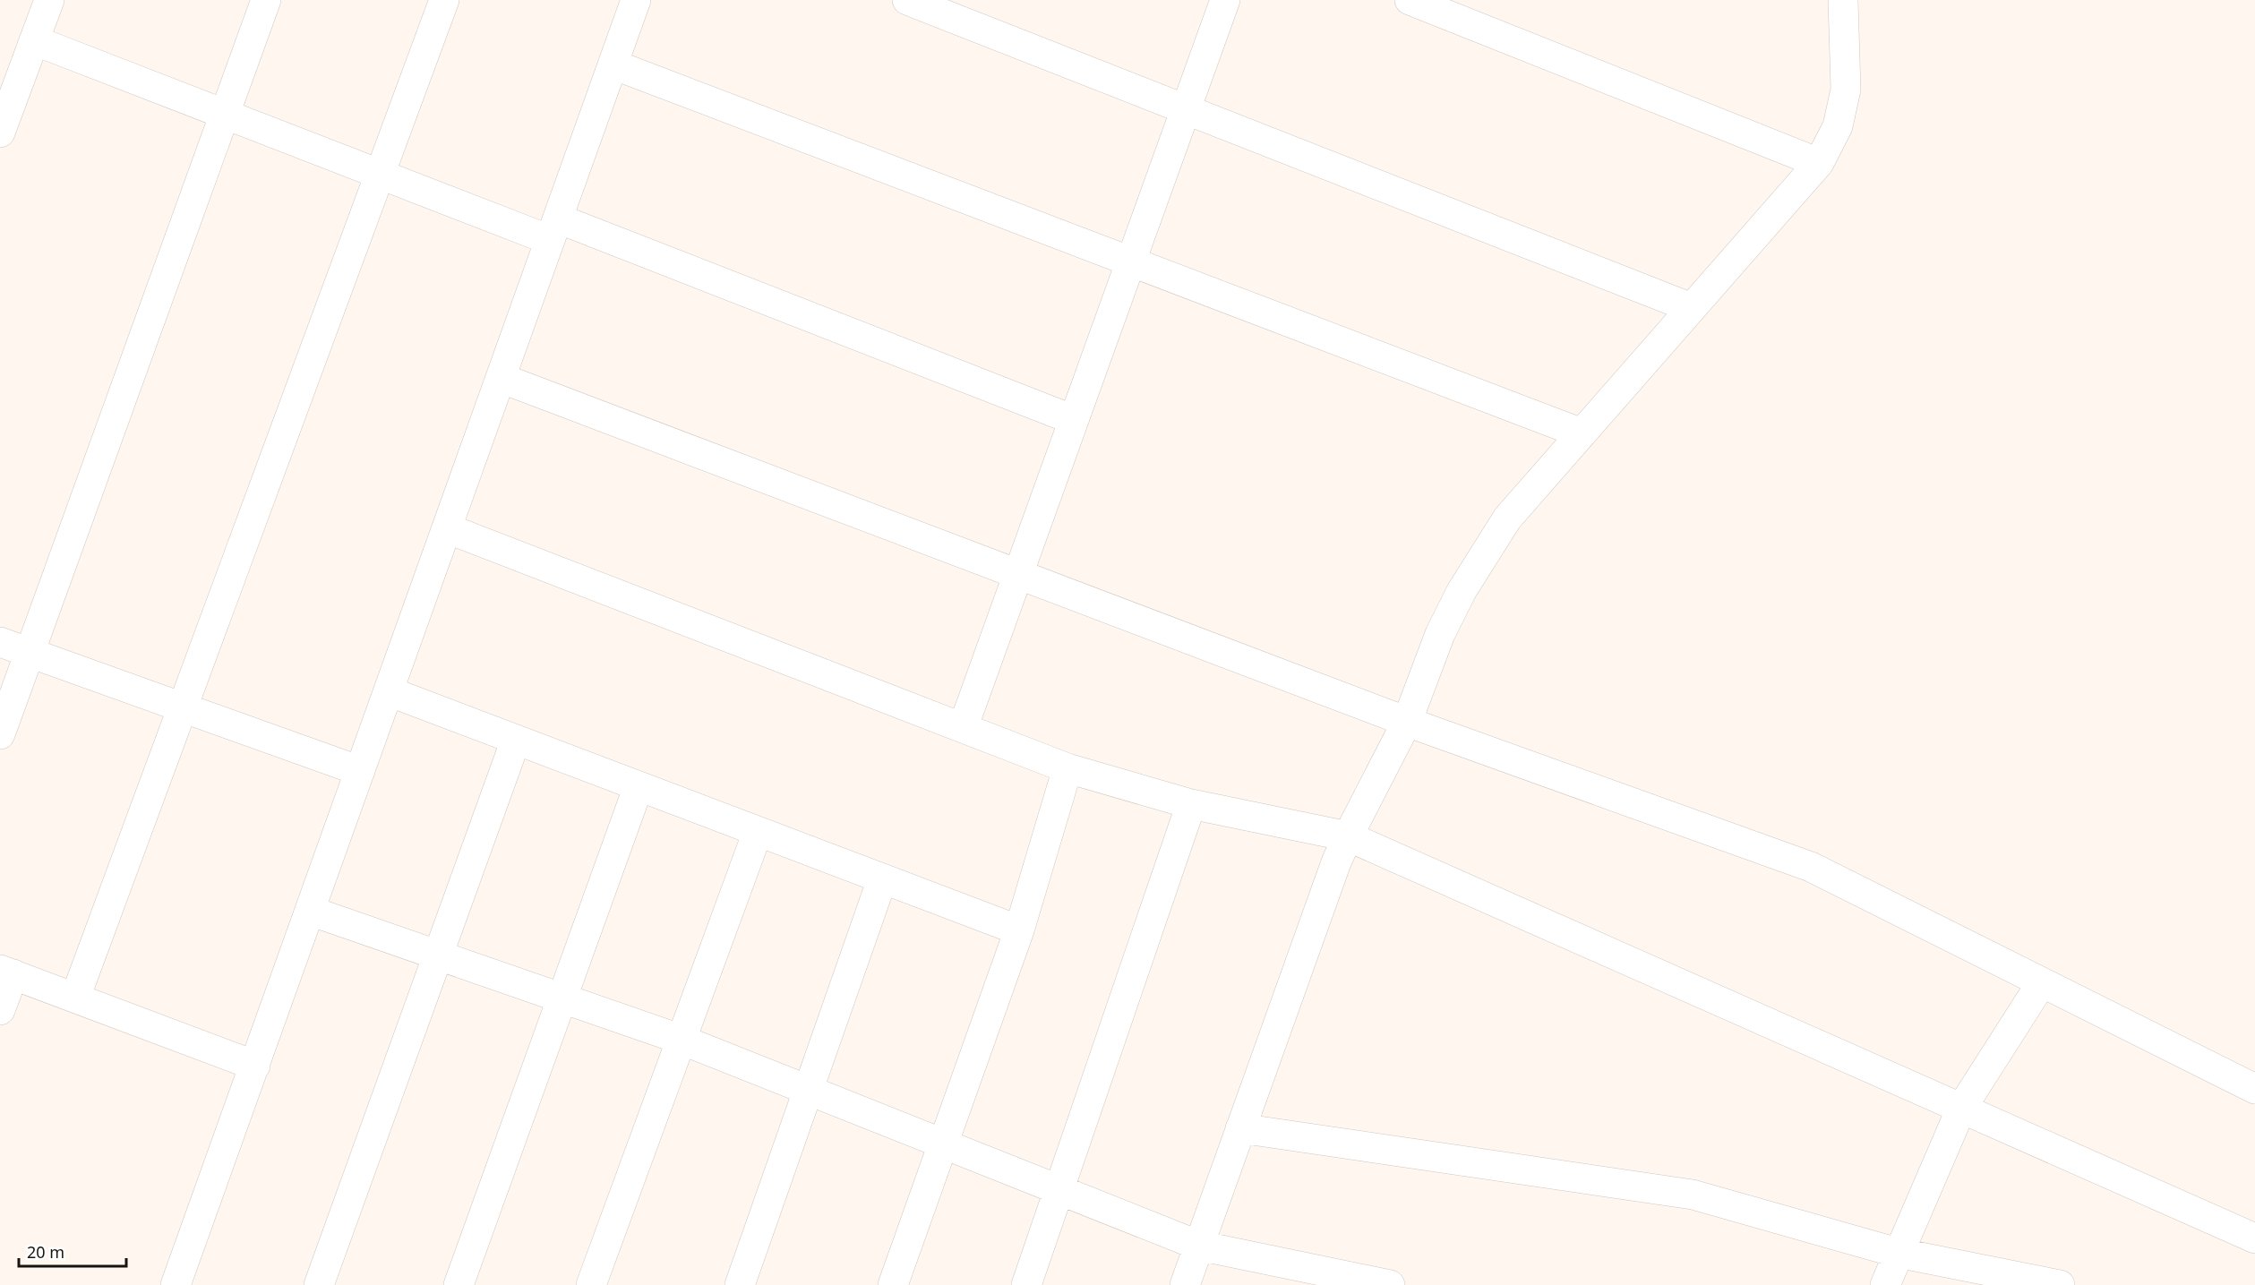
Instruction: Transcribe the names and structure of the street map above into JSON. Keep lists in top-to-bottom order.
{
  "scale_bar": "20 m"
}
